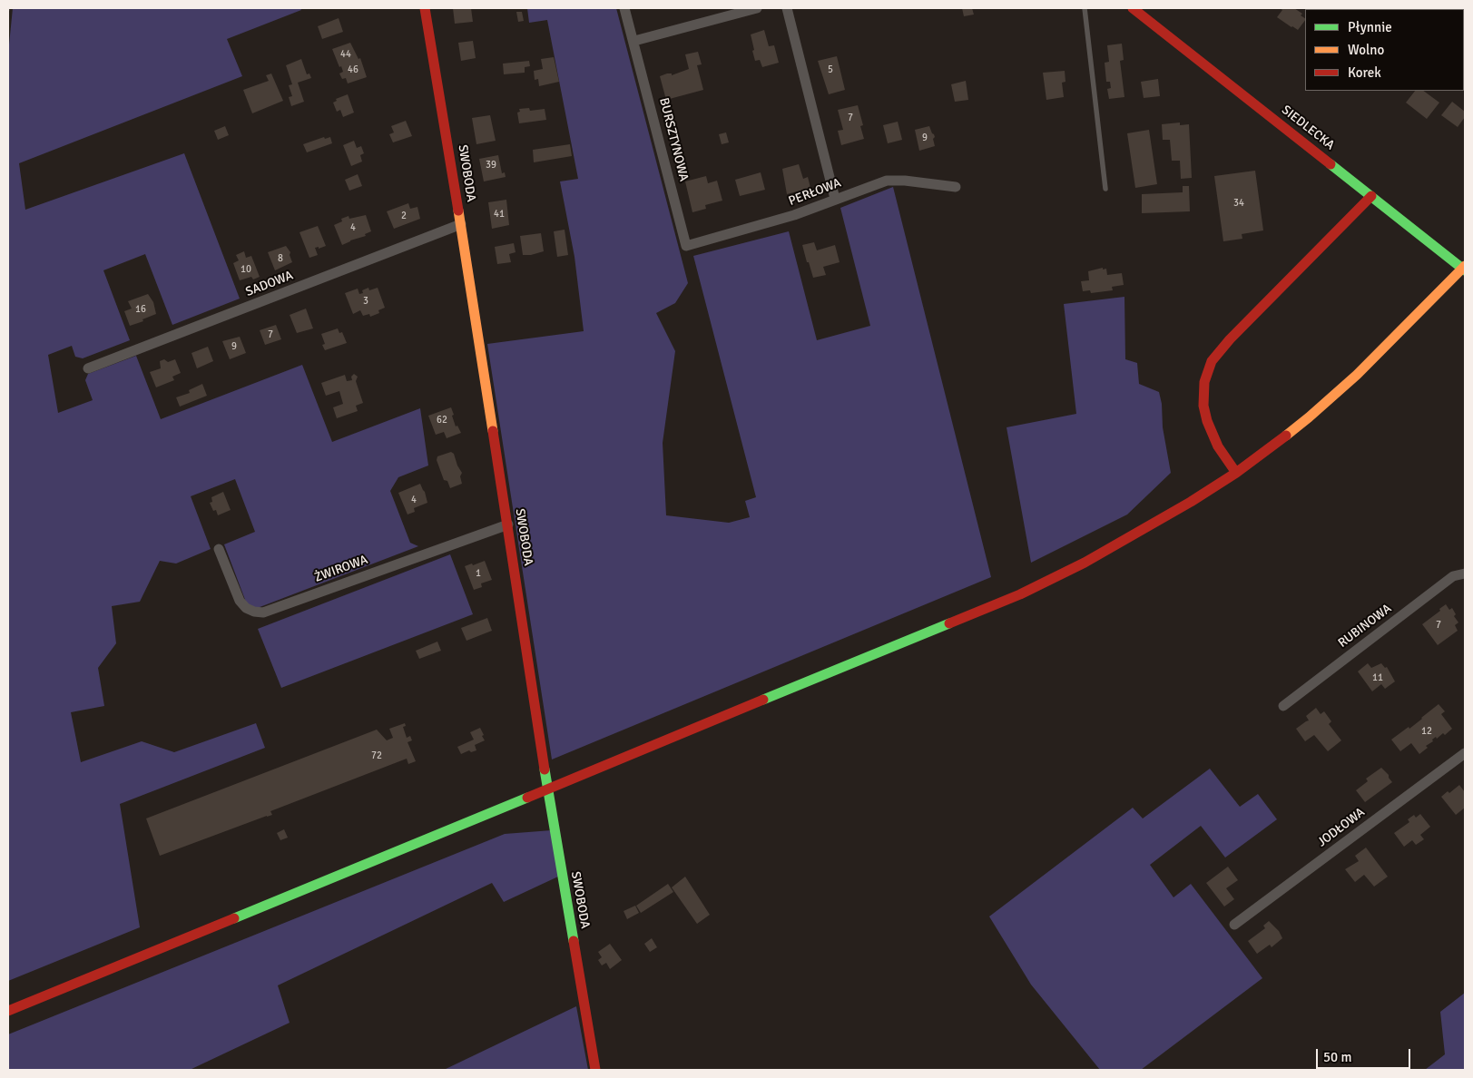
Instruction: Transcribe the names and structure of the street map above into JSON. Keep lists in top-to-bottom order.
{
  "streets": {
    "main road": ["SIEDLECKA", "SWOBODA"],
    "street": [
      "BURSZTYNOWA",
      "PERŁOWA",
      "SADOWA",
      "ŻWIROWA",
      "RUBINOWA",
      "JODŁOWA"
    ]
  },
  "crossings": [
    ["BURSZTYNOWA", "PERŁOWA"],
    ["SWOBODA", "SADOWA"],
    ["SWOBODA", "ŻWIROWA"]
  ],
  "house_numbers": [
    "44",
    "46",
    "5",
    "7",
    "9",
    "39",
    "34",
    "41",
    "2",
    "4",
    "8",
    "10",
    "3",
    "16",
    "7",
    "9",
    "62",
    "4",
    "1",
    "7",
    "11",
    "12",
    "72"
  ],
  "legend": ["Płynnie", "Wolno", "Korek"],
  "scale_bar": "50 m"
}
